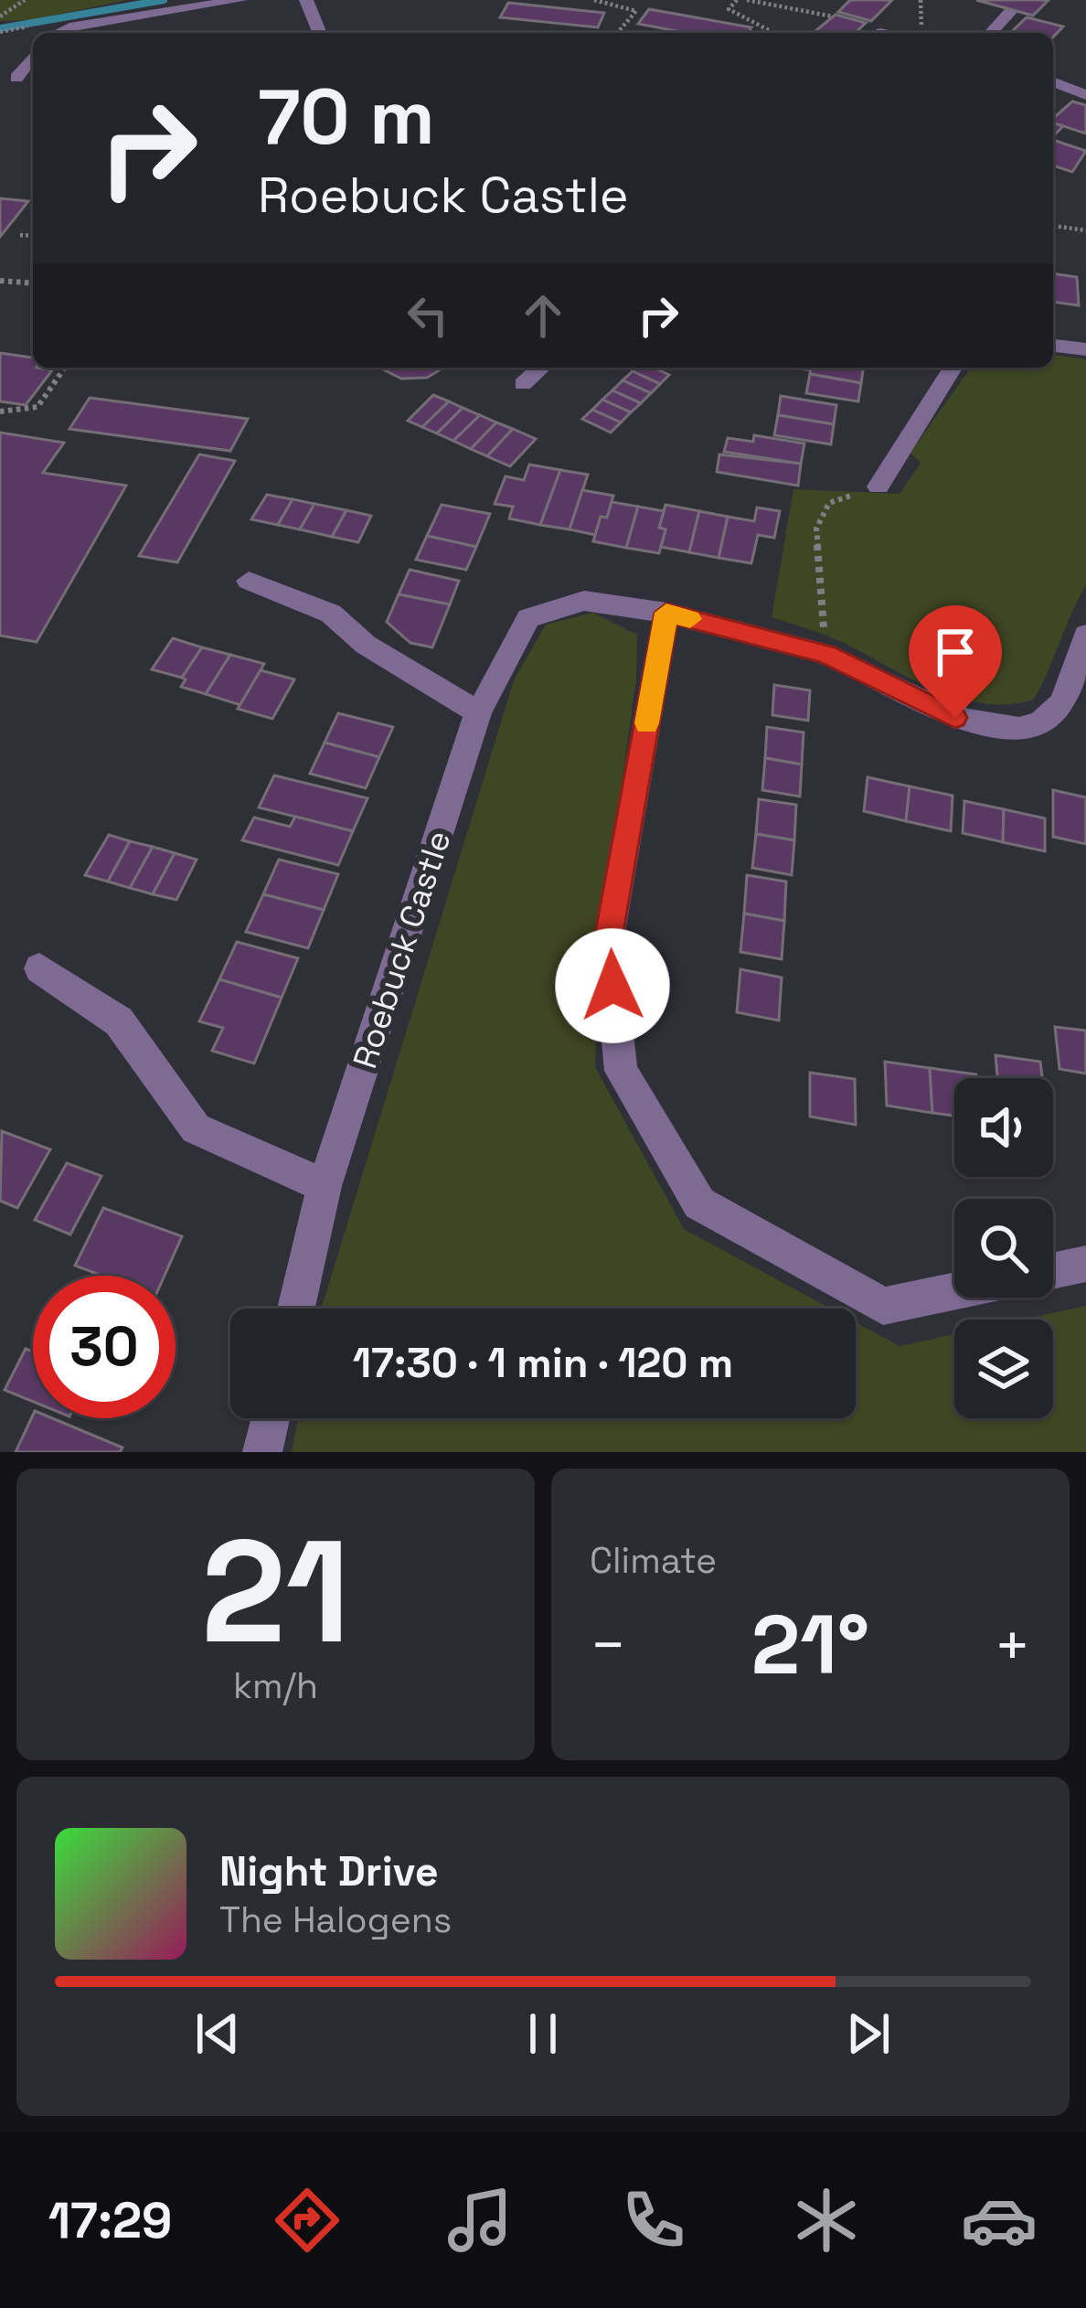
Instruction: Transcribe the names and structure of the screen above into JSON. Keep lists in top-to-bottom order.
{
  "streets": {
    "street": ["Roebuck Castle"]
  },
  "page": {
    "turn": ["70 m", "Roebuck Castle"],
    "limit": "30",
    "trip": "17:30 · 1 min · 120 m",
    "tile": [
      ["21", "km/h"],
      "Climate"
    ],
    "heat": ["−", "21°", "+"],
    "song": ["Night Drive", "The Halogens"],
    "tabs": "17:29"
  }
}
